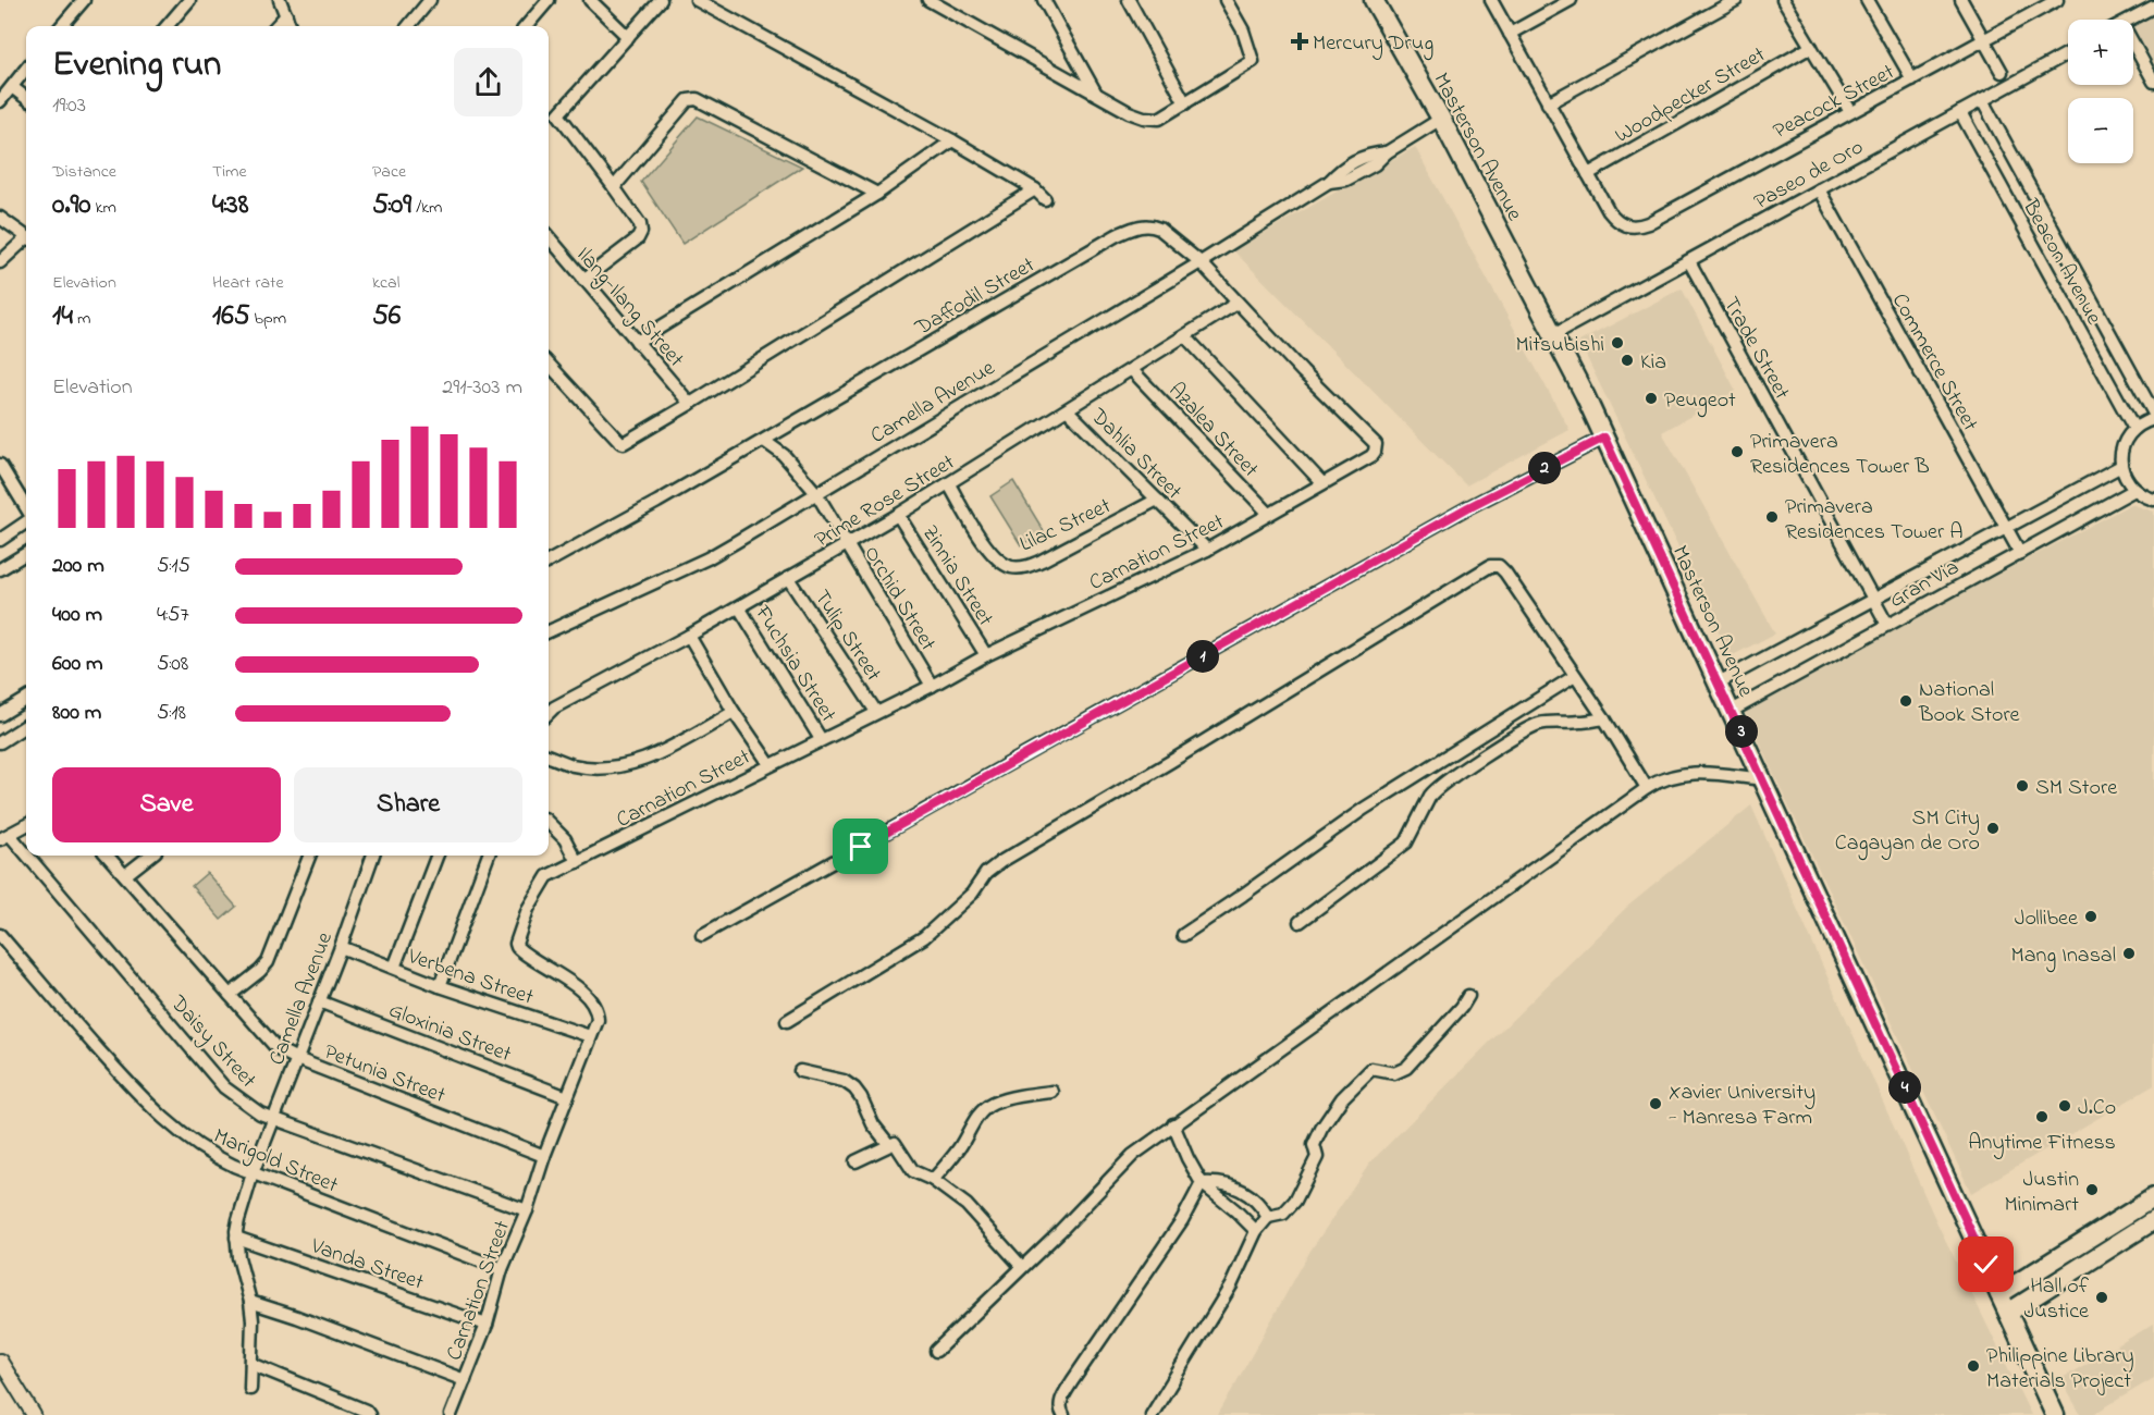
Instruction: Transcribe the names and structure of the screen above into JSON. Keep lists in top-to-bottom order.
{
  "streets": {
    "main road": ["Masterson Avenue"],
    "street": [
      "Woodpecker Street",
      "Peacock Street",
      "Paseo de Oro",
      "Beacon Avenue",
      "Daffodil Street",
      "Ilang-Ilang Street",
      "Trade Street",
      "Commerce Street",
      "Camella Avenue",
      "Azalea Street",
      "Dahlia Street",
      "Prime Rose Street",
      "Lilac Street",
      "Carnation Street",
      "Zinnia Street",
      "Gran Via",
      "Orchid Street",
      "Tulip Street",
      "Fuchsia Street",
      "Verbena Street",
      "Gloxinia Street",
      "Daisy Street",
      "Petunia Street",
      "Marigold Street",
      "Vanda Street"
    ]
  },
  "crossings": [
    ["Woodpecker Street", "Peacock Street"],
    ["Masterson Avenue", "Paseo de Oro"],
    ["Masterson Avenue", "Camella Avenue"],
    ["Masterson Avenue", "Gran Via"],
    ["Paseo de Oro", "Beacon Avenue"],
    ["Paseo de Oro", "Trade Street"],
    ["Paseo de Oro", "Commerce Street"],
    ["Daffodil Street", "Camella Avenue"],
    ["Daffodil Street", "Prime Rose Street"],
    ["Daffodil Street", "Carnation Street"],
    ["Daffodil Street", "Orchid Street"],
    ["Trade Street", "Gran Via"],
    ["Commerce Street", "Gran Via"],
    ["Camella Avenue", "Orchid Street"],
    ["Camella Avenue", "Verbena Street"],
    ["Camella Avenue", "Gloxinia Street"],
    ["Camella Avenue", "Daisy Street"],
    ["Camella Avenue", "Petunia Street"],
    ["Camella Avenue", "Marigold Street"],
    ["Camella Avenue", "Vanda Street"],
    ["Azalea Street", "Prime Rose Street"],
    ["Azalea Street", "Carnation Street"],
    ["Dahlia Street", "Prime Rose Street"],
    ["Dahlia Street", "Lilac Street"],
    ["Dahlia Street", "Carnation Street"],
    ["Prime Rose Street", "Lilac Street"],
    ["Prime Rose Street", "Zinnia Street"],
    ["Prime Rose Street", "Orchid Street"],
    ["Prime Rose Street", "Tulip Street"],
    ["Prime Rose Street", "Fuchsia Street"],
    ["Carnation Street", "Zinnia Street"],
    ["Carnation Street", "Orchid Street"],
    ["Carnation Street", "Tulip Street"],
    ["Carnation Street", "Fuchsia Street"],
    ["Carnation Street", "Verbena Street"],
    ["Carnation Street", "Gloxinia Street"],
    ["Carnation Street", "Daisy Street"],
    ["Carnation Street", "Petunia Street"],
    ["Carnation Street", "Marigold Street"],
    ["Carnation Street", "Vanda Street"]
  ],
  "places": {
    "health": ["Mercury Drug"],
    "other": [
      "Mitsubishi",
      "Kia",
      "Peugeot",
      "Primavera Residences Tower B",
      "Primavera Residences Tower A",
      "National Book Store",
      "SM Store",
      "SM City Cagayan de Oro",
      "Jollibee",
      "Mang Inasal",
      "Xavier University - Manresa Farm",
      "J.Co",
      "Anytime Fitness",
      "Justin Minimart",
      "Hall of Justice",
      "Philippine Library Materials Project"
    ]
  },
  "page": {
    "map_buttons": ["+", "−"],
    "heading": ["Evening run", "19:03"],
    "stats": [
      ["Distance", "0.90 km"],
      ["Time", "4:38"],
      ["Pace", "5:09 /km"],
      ["Elevation", "14 m"],
      ["Heart rate", "165 bpm"],
      ["kcal", "56"]
    ],
    "chart": ["Elevation", "291–303 m"],
    "pins": [
      "2",
      "1",
      "3",
      "4"
    ],
    "list": [
      {
        "name": "200 m",
        "note": "5:15"
      },
      {
        "name": "400 m",
        "note": "4:57"
      },
      {
        "name": "600 m",
        "note": "5:08"
      },
      {
        "name": "800 m",
        "note": "5:18"
      }
    ],
    "buttons": ["Save", "Share"]
  }
}
